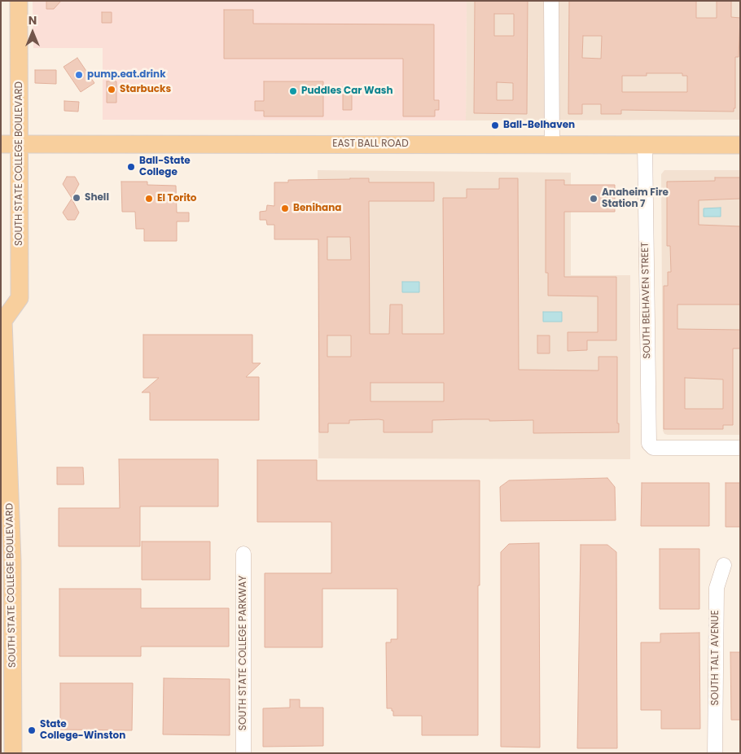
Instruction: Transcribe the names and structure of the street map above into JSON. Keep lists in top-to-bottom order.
{
  "streets": {
    "main road": ["EAST BALL ROAD", "SOUTH STATE COLLEGE BOULEVARD"],
    "street": ["SOUTH BELHAVEN STREET", "SOUTH STATE COLLEGE PARKWAY", "SOUTH TALT AVENUE"]
  },
  "crossings": [
    ["EAST BALL ROAD", "SOUTH STATE COLLEGE BOULEVARD"],
    ["EAST BALL ROAD", "SOUTH BELHAVEN STREET"]
  ],
  "places": [
    "pump.eat.drink",
    "Starbucks",
    "Puddles Car Wash",
    "Ball-Belhaven",
    "Ball-State College",
    "Shell",
    "El Torito",
    "Anaheim Fire Station 7",
    "Benihana",
    "State College-Winston"
  ],
  "north": "top"
}
